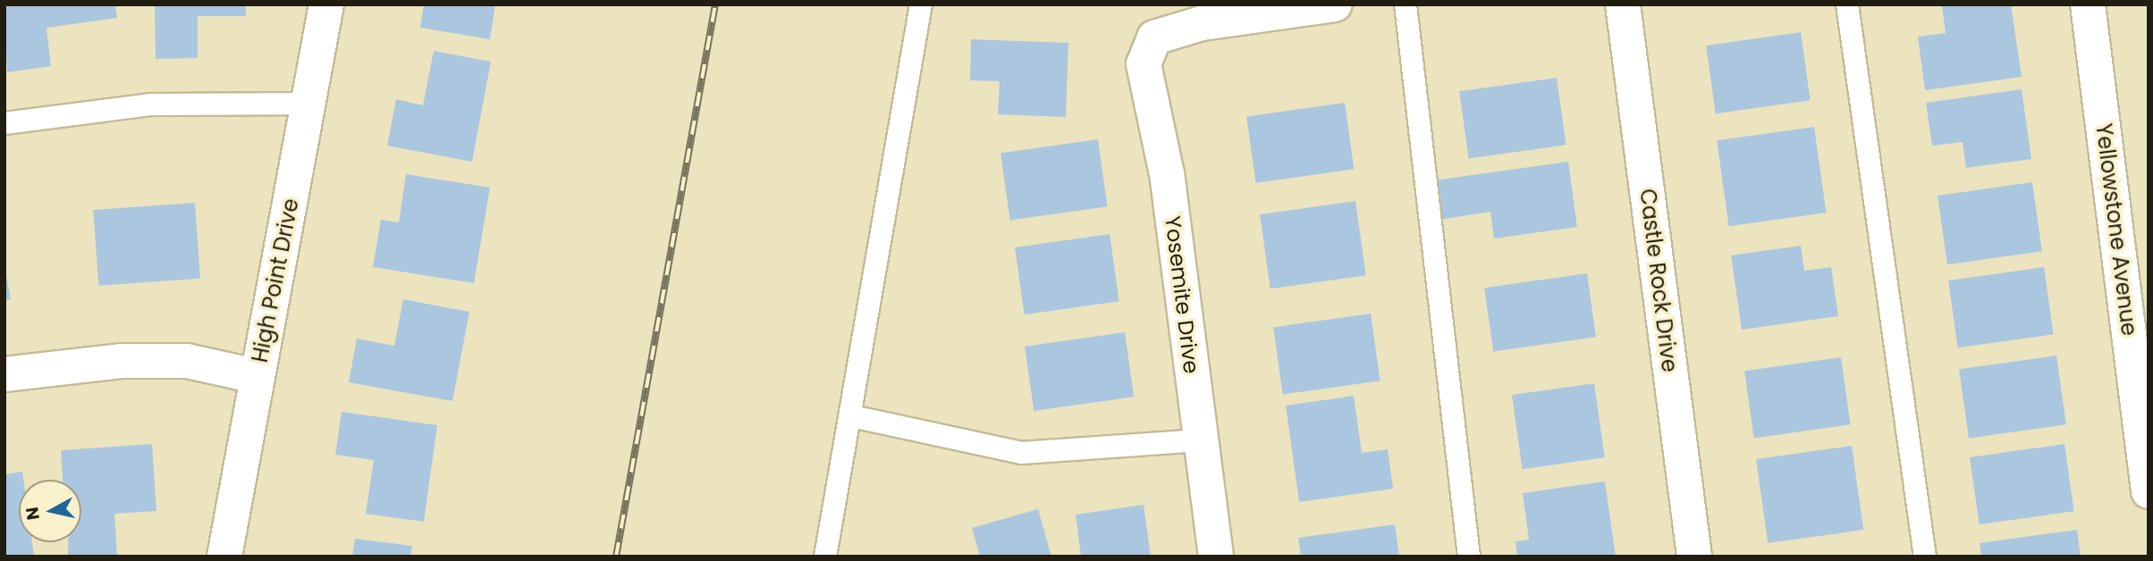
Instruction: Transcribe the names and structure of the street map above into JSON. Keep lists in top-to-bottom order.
{
  "streets": {
    "street": [
      "Yellowstone Avenue",
      "High Point Drive",
      "Castle Rock Drive",
      "Yosemite Drive"
    ]
  },
  "north": "left"
}
